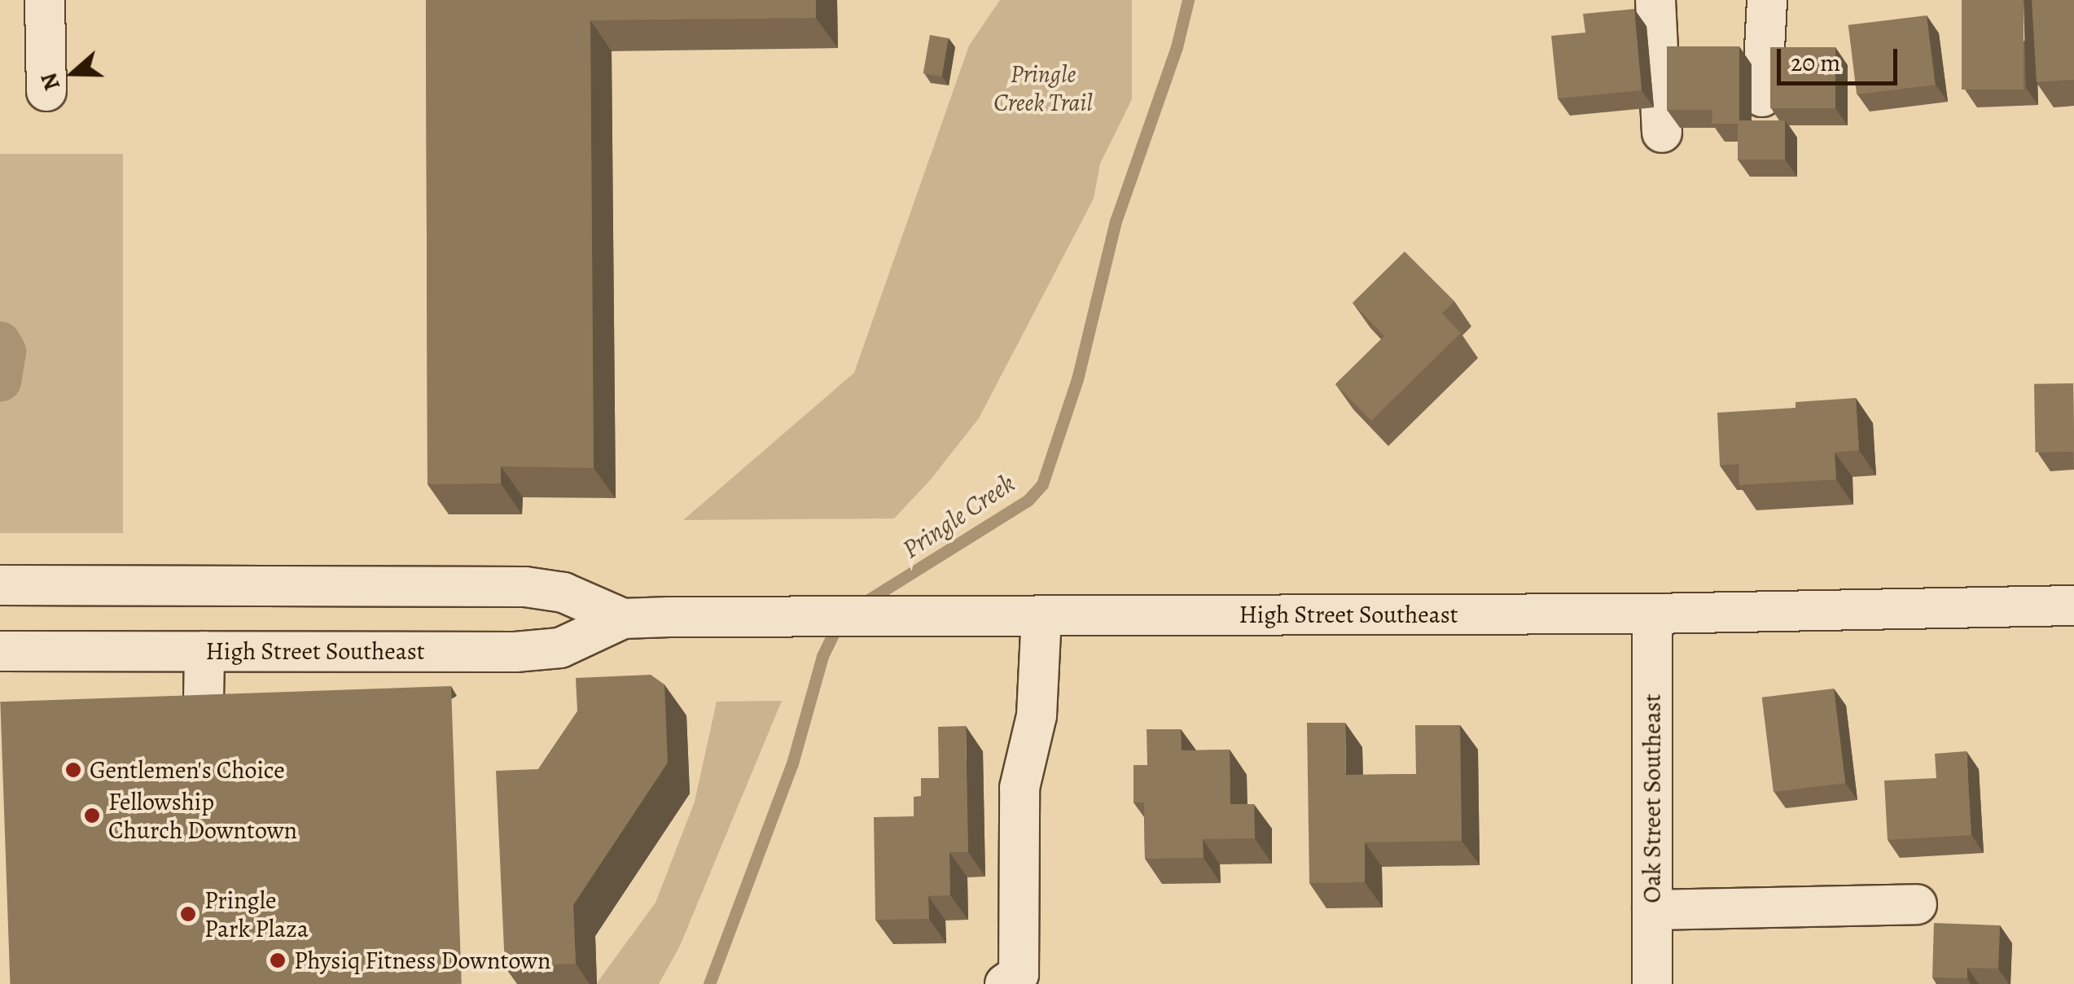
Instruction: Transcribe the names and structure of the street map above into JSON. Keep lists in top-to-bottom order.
{
  "streets": {
    "street": ["High Street Southeast", "Oak Street Southeast"]
  },
  "crossings": [
    ["High Street Southeast", "Oak Street Southeast"]
  ],
  "water": ["Pringle Creek"],
  "parks": ["Pringle Creek Trail"],
  "places": [
    "Gentlemen's Choice",
    "Fellowship Church Downtown",
    "Pringle Park Plaza",
    "Physiq Fitness Downtown"
  ],
  "scale_bar": "20 m",
  "north": "left"
}
